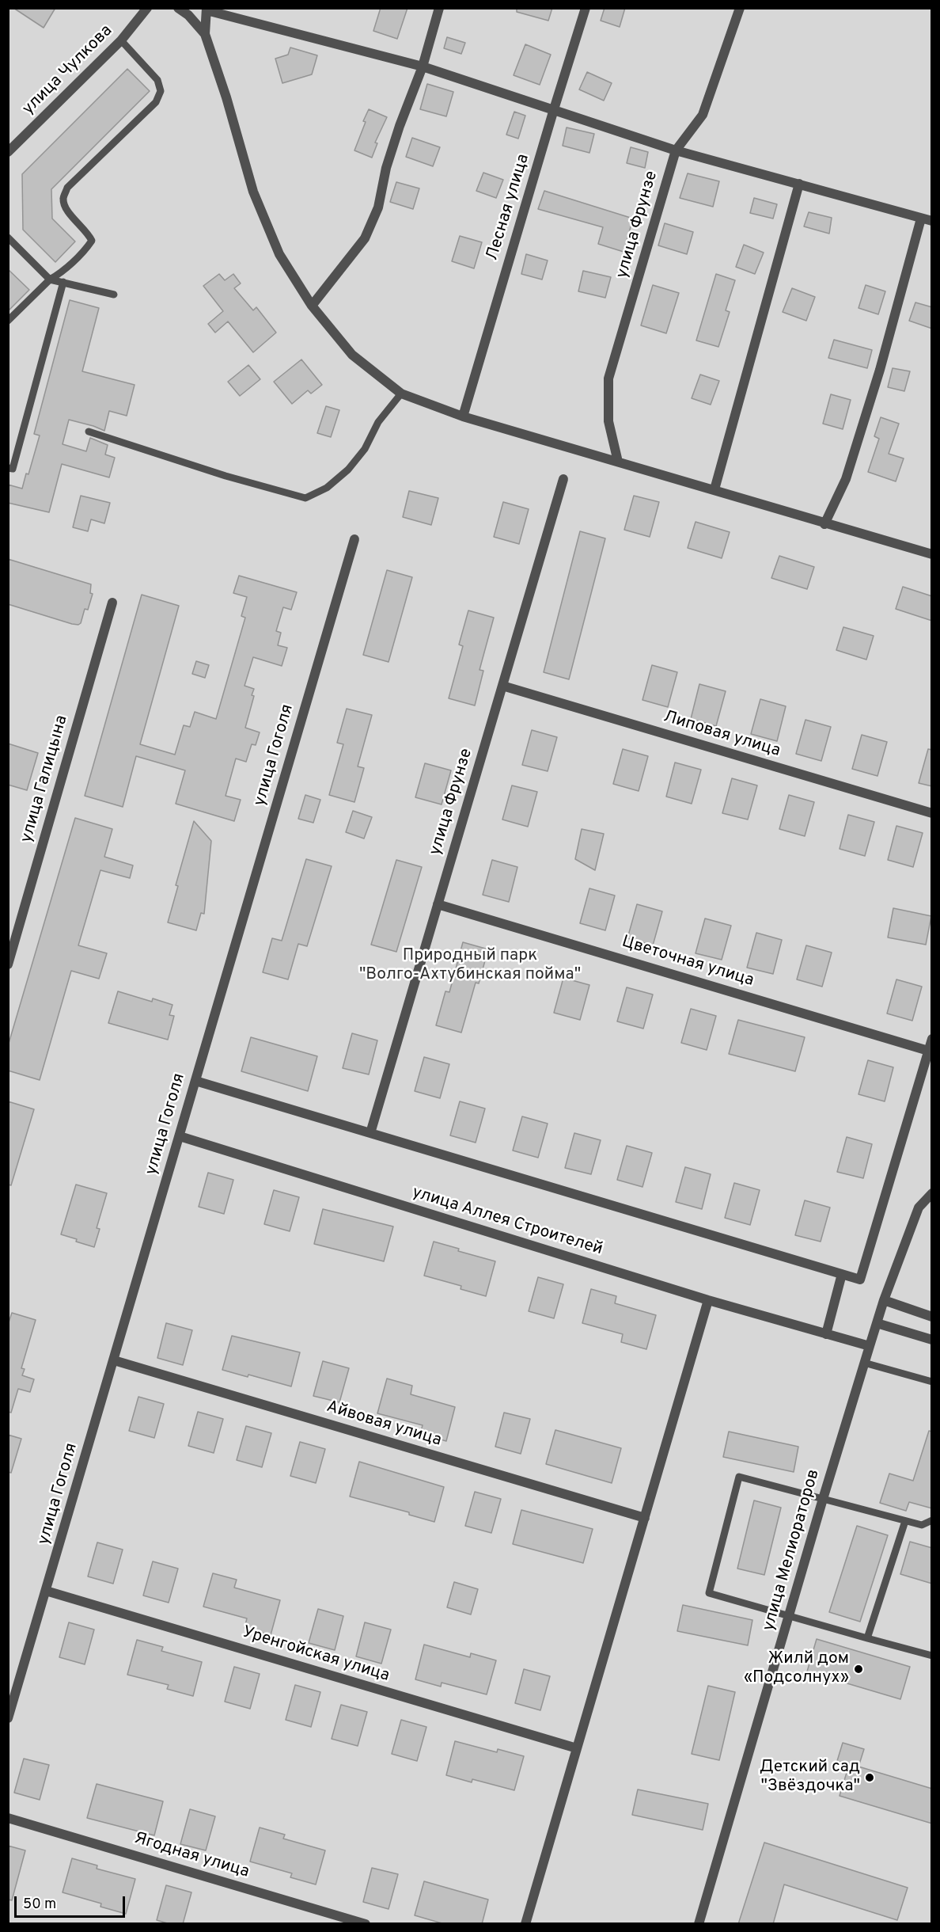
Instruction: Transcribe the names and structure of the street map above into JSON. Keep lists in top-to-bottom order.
{
  "streets": {
    "street": [
      "улица Чулкова",
      "Лесная улица",
      "улица Фрунзе",
      "Липовая улица",
      "улица Гоголя",
      "улица Галицына",
      "Цветочная улица",
      "улица Аллея Строителей",
      "Айвовая улица",
      "улица Мелиораторов",
      "Уренгойская улица",
      "Ягодная улица"
    ]
  },
  "crossings": [
    ["улица Фрунзе", "Липовая улица"],
    ["улица Фрунзе", "Цветочная улица"],
    ["улица Гоголя", "улица Аллея Строителей"],
    ["улица Гоголя", "Айвовая улица"],
    ["улица Гоголя", "Уренгойская улица"],
    ["улица Аллея Строителей", "улица Мелиораторов"]
  ],
  "parks": ["Природный парк \"Волго-Ахтубинская пойма\""],
  "places": ["Жилй дом «Подсолнух»", "Детский сад \"Звёздочка\""],
  "scale_bar": "50 m"
}
